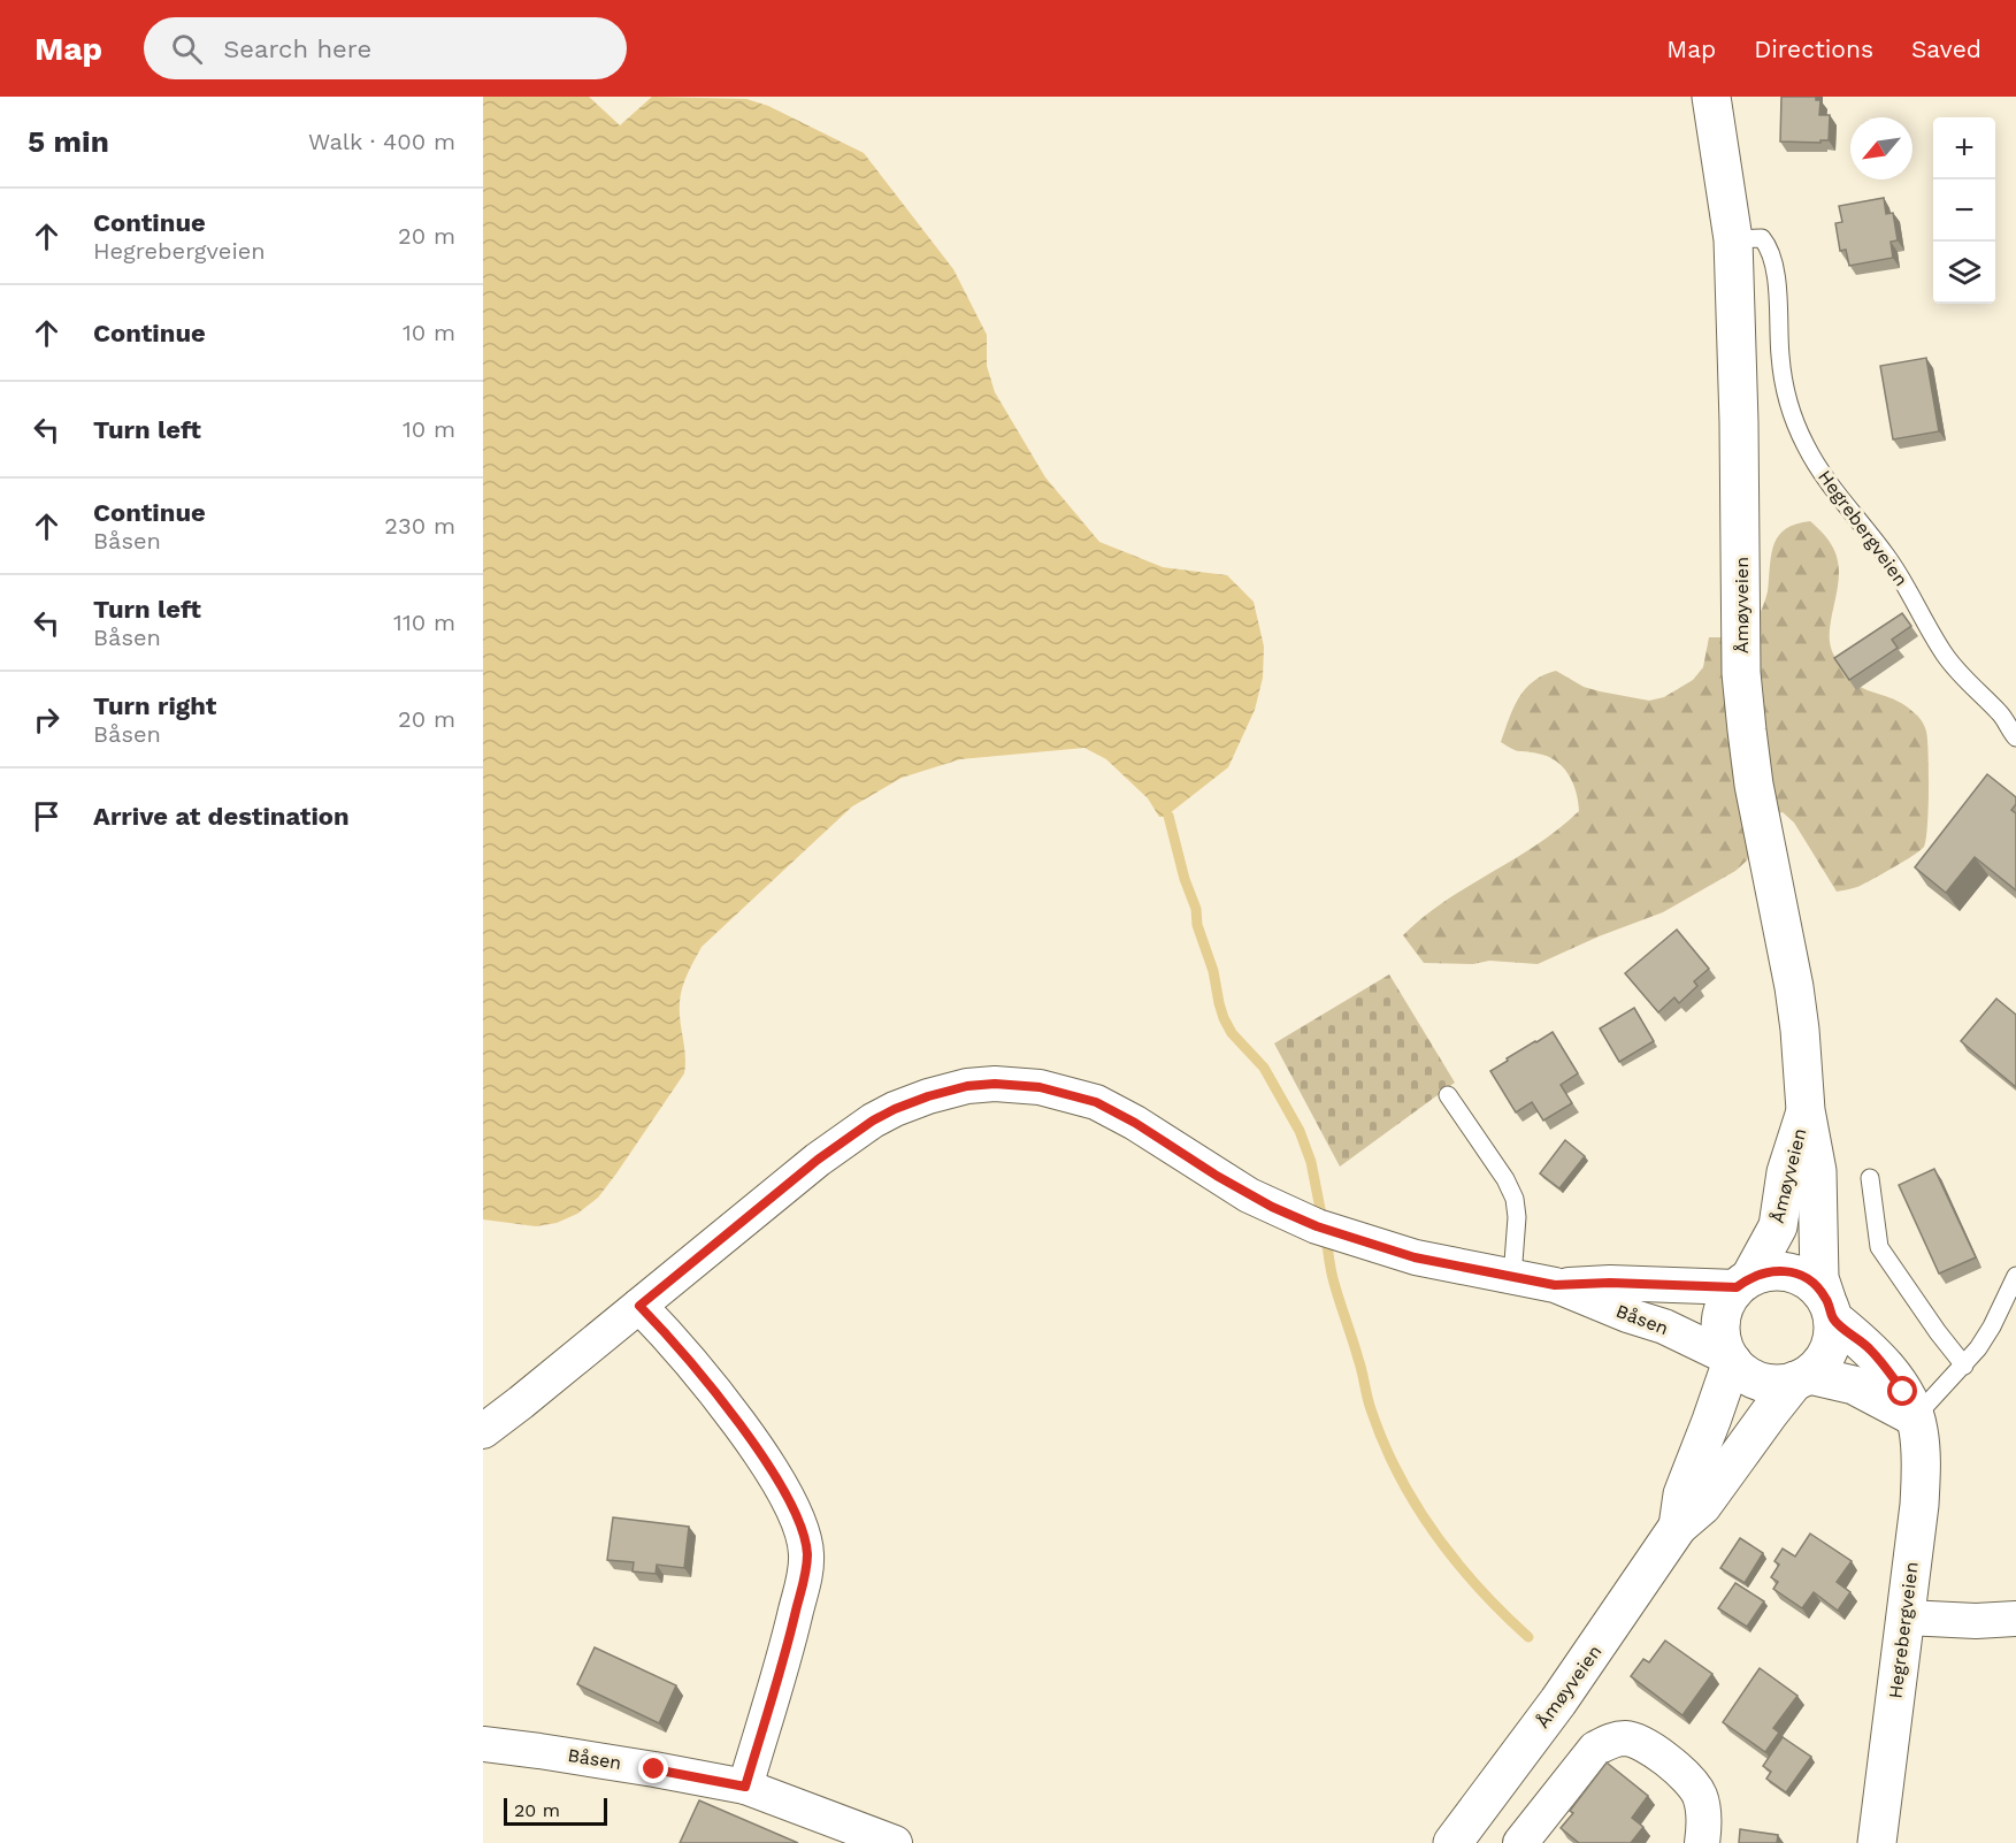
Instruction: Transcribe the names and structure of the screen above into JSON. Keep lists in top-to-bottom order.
{
  "streets": {
    "main road": ["Hegrebergveien", "Åmøyveien"],
    "street": ["Båsen"]
  },
  "crossings": [
    ["Hegrebergveien", "Åmøyveien"],
    ["Hegrebergveien", "Båsen"],
    ["Åmøyveien", "Båsen"]
  ],
  "scale_bar": "20 m",
  "north": "bottom left",
  "page": {
    "header": "Map",
    "search": "Search here",
    "nav": ["Map", "Directions", "Saved"],
    "heading": ["5 min", "Walk · 400 m"],
    "map_buttons": ["+", "−"],
    "list": [
      ["Continue", "Hegrebergveien", "20 m"],
      ["Continue", "10 m"],
      ["Turn left", "10 m"],
      ["Continue", "Båsen", "230 m"],
      ["Turn left", "Båsen", "110 m"],
      ["Turn right", "Båsen", "20 m"],
      "Arrive at destination"
    ],
    "scale": "20 m"
  }
}
